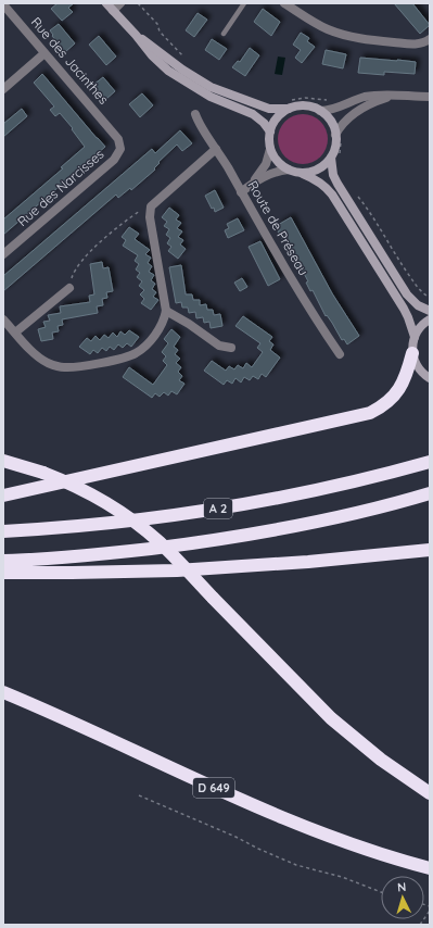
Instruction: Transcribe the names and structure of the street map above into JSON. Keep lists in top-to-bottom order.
{
  "streets": {
    "highway": ["A 2", "D 649"],
    "street": ["Rue des Jacinthes", "Rue des Narcisses", "Route de Préseau"]
  },
  "crossings": [
    ["Rue des Jacinthes", "Rue des Narcisses"]
  ],
  "north": "top"
}
